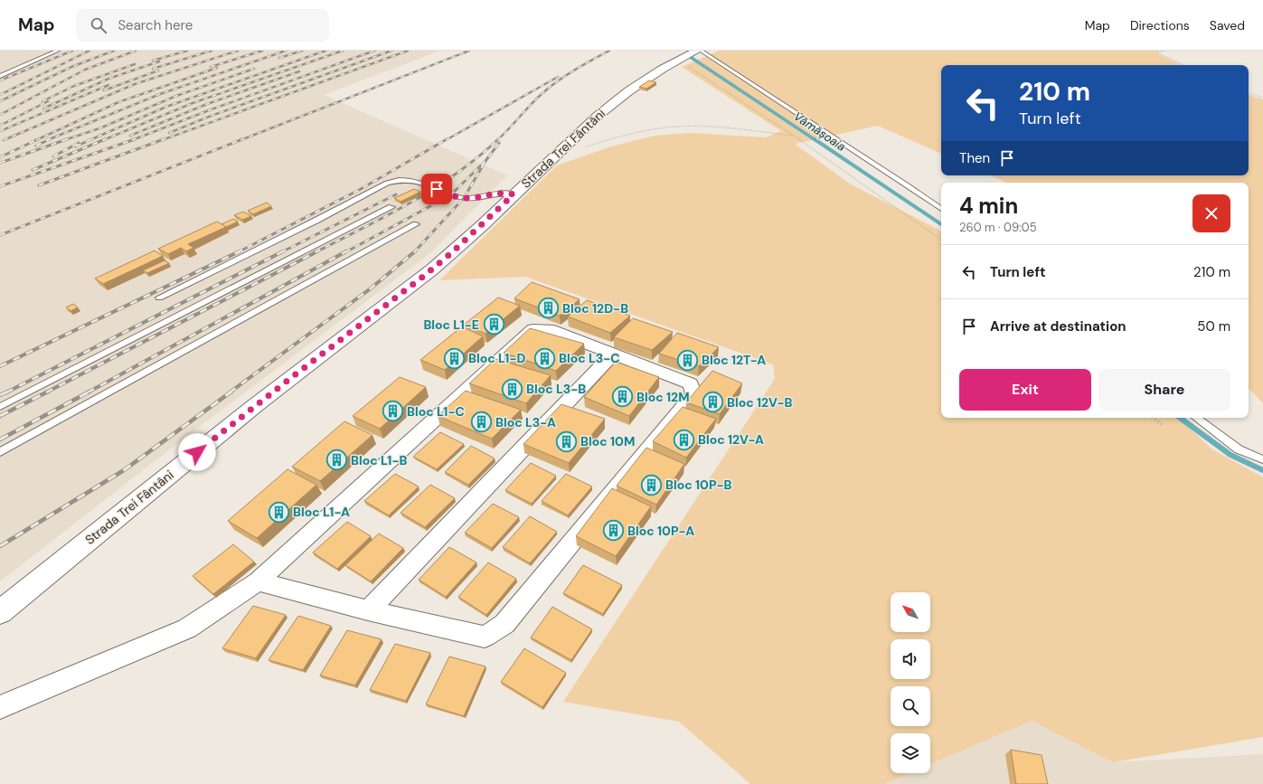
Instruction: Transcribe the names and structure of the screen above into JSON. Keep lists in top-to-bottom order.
{
  "streets": {
    "main road": ["Strada Trei Fântâni"]
  },
  "water": ["Vămășoaia"],
  "places": {
    "building": [
      "Bloc 12D-B",
      "Bloc L1-E",
      "Bloc L1-D",
      "Bloc L3-C",
      "Bloc 12T-A",
      "Bloc L3-B",
      "Bloc 12M",
      "Bloc 12V-B",
      "Bloc L1-C",
      "Bloc L3-A",
      "Bloc 12V-A",
      "Bloc 10M",
      "Bloc L1-B",
      "Bloc 10P-B",
      "Bloc L1-A",
      "Bloc 10P-A"
    ]
  },
  "north": "top left",
  "page": {
    "header": "Map",
    "search": "Search here",
    "nav": ["Map", "Directions", "Saved"],
    "turn": ["210 m", "Turn left"],
    "then": "Then",
    "heading": ["4 min", "260 m · 09:05"],
    "list": [
      {
        "name": "Turn left",
        "value": "210 m"
      },
      {
        "name": "Arrive at destination",
        "value": "50 m"
      }
    ],
    "buttons": ["Exit", "Share"]
  }
}
